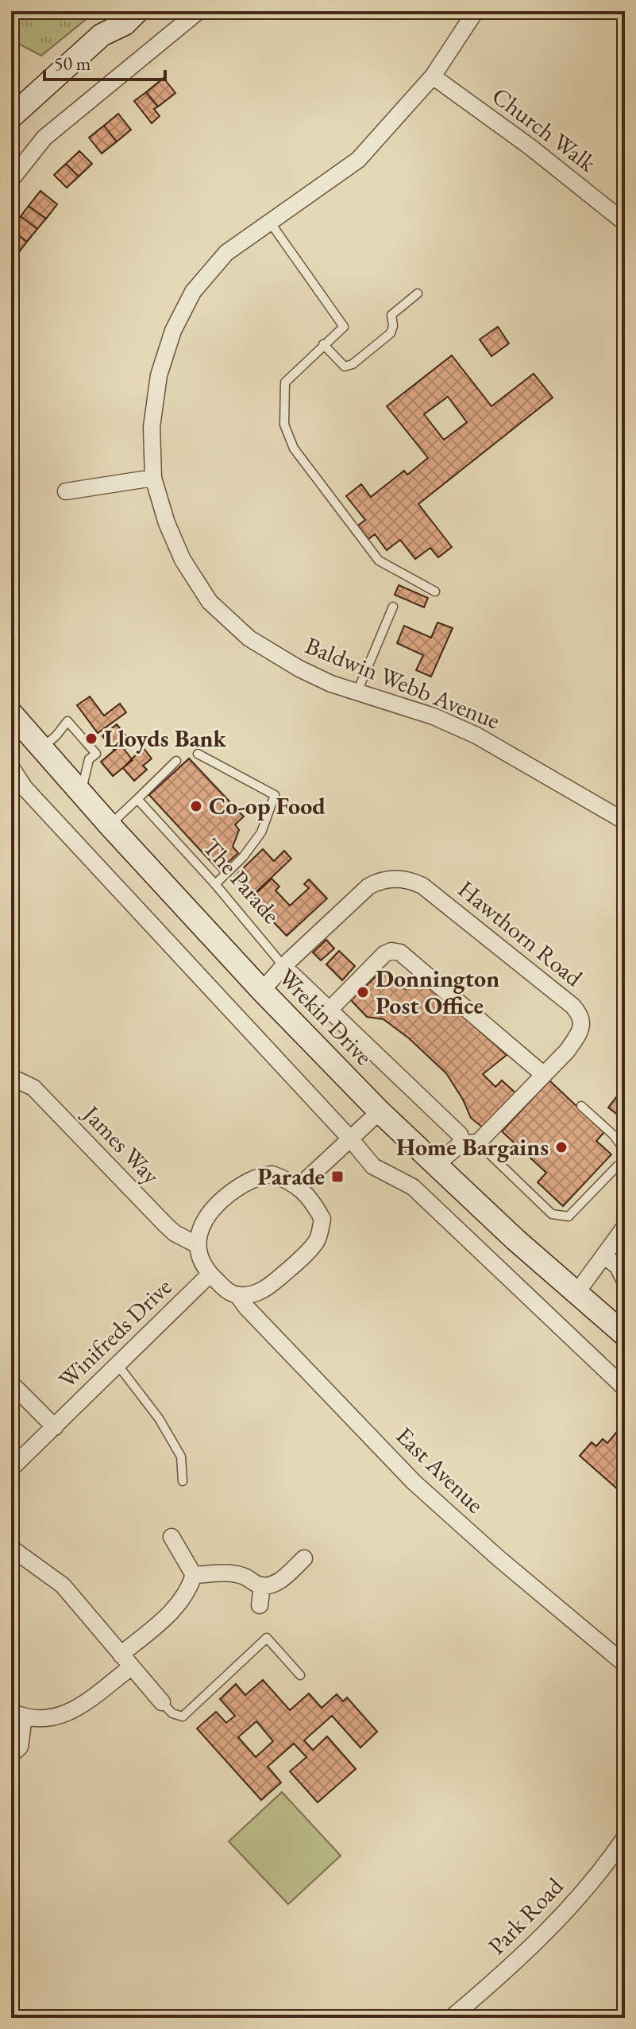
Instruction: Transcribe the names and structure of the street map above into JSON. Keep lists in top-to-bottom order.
{
  "streets": {
    "street": [
      "Church Walk",
      "Baldwin Webb Avenue",
      "The Parade",
      "Hawthorn Road",
      "Wrekin Drive",
      "James Way",
      "Winifreds Drive",
      "East Avenue",
      "Park Road"
    ]
  },
  "crossings": [
    ["Church Walk", "Baldwin Webb Avenue"],
    ["The Parade", "Hawthorn Road"],
    ["Hawthorn Road", "Wrekin Drive"],
    ["James Way", "Winifreds Drive"],
    ["James Way", "East Avenue"],
    ["Winifreds Drive", "East Avenue"]
  ],
  "places": {
    "other": [
      "Lloyds Bank",
      "Co-op Food",
      "Donnington Post Office",
      "Home Bargains"
    ],
    "transit": ["Parade"]
  },
  "scale_bar": "50 m"
}
